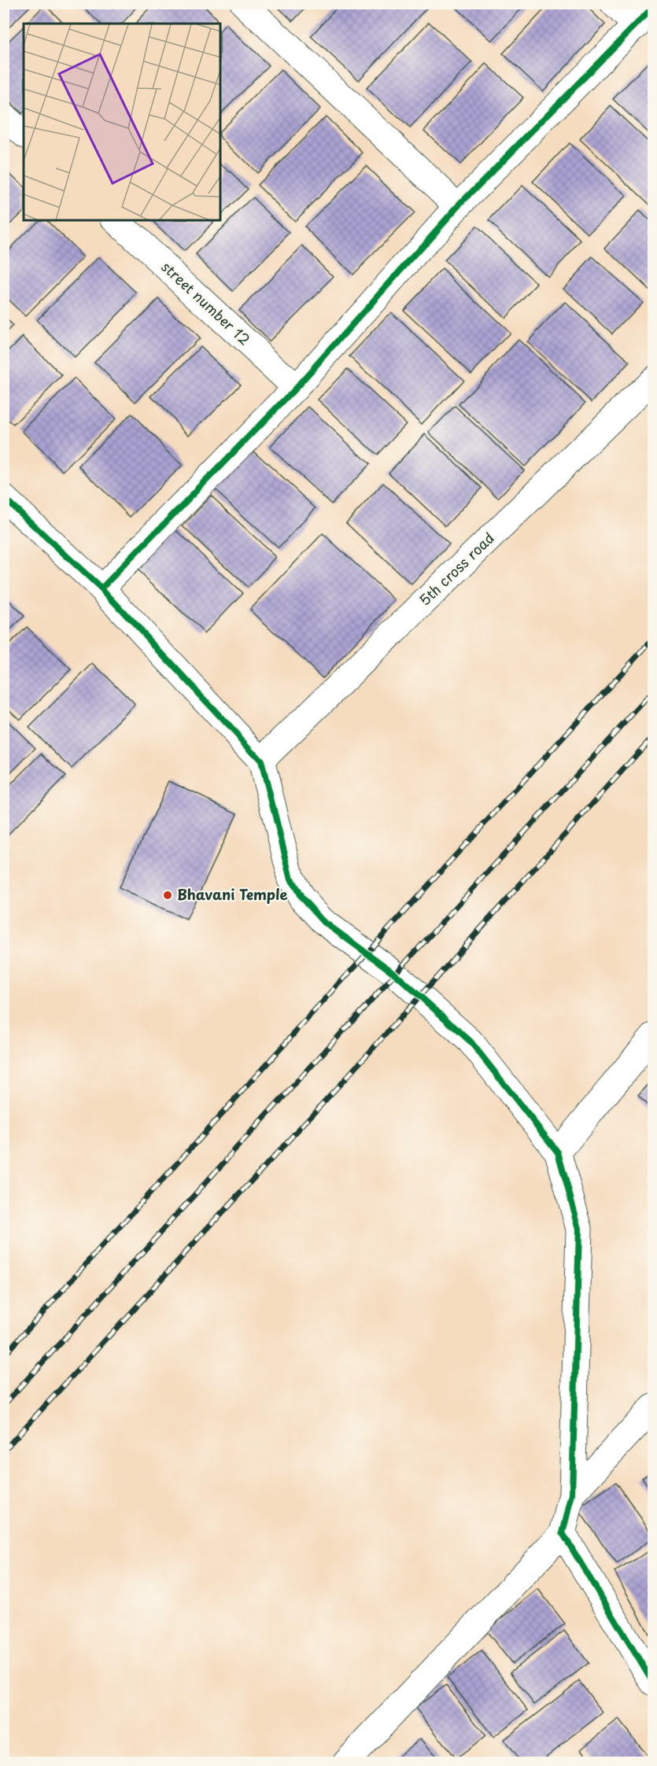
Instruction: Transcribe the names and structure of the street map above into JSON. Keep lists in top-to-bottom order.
{
  "streets": {
    "street": ["street number 12", "5th cross road"]
  },
  "places": ["Bhavani Temple"]
}
